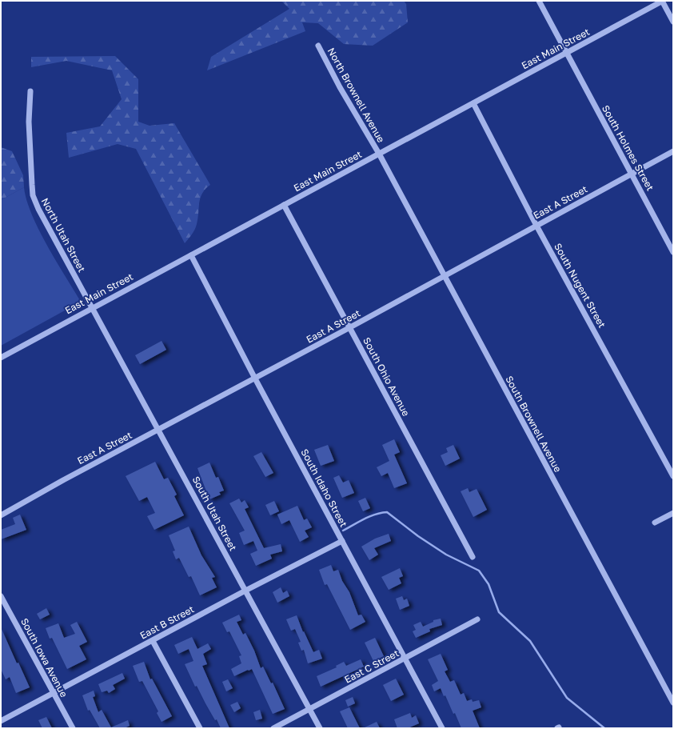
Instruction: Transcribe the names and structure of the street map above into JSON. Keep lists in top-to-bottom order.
{
  "streets": {
    "street": [
      "East Main Street",
      "North Brownell Avenue",
      "South Holmes Street",
      "East A Street",
      "North Utah Street",
      "South Nugent Street",
      "South Ohio Avenue",
      "South Brownell Avenue",
      "South Idaho Street",
      "South Utah Street",
      "East B Street",
      "South Iowa Avenue",
      "East C Street"
    ]
  },
  "crossings": [
    ["East Main Street", "North Brownell Avenue"],
    ["East Main Street", "South Holmes Street"],
    ["East Main Street", "North Utah Street"],
    ["East Main Street", "South Nugent Street"],
    ["East Main Street", "South Ohio Avenue"],
    ["East Main Street", "South Brownell Avenue"],
    ["East Main Street", "South Idaho Street"],
    ["East Main Street", "South Utah Street"],
    ["North Brownell Avenue", "South Brownell Avenue"],
    ["South Holmes Street", "East A Street"],
    ["East A Street", "South Nugent Street"],
    ["East A Street", "South Ohio Avenue"],
    ["East A Street", "South Brownell Avenue"],
    ["East A Street", "South Idaho Street"],
    ["East A Street", "South Utah Street"],
    ["North Utah Street", "South Utah Street"],
    ["South Idaho Street", "East B Street"],
    ["South Idaho Street", "East C Street"],
    ["South Utah Street", "East B Street"],
    ["South Utah Street", "East C Street"],
    ["East B Street", "South Iowa Avenue"]
  ]
}
